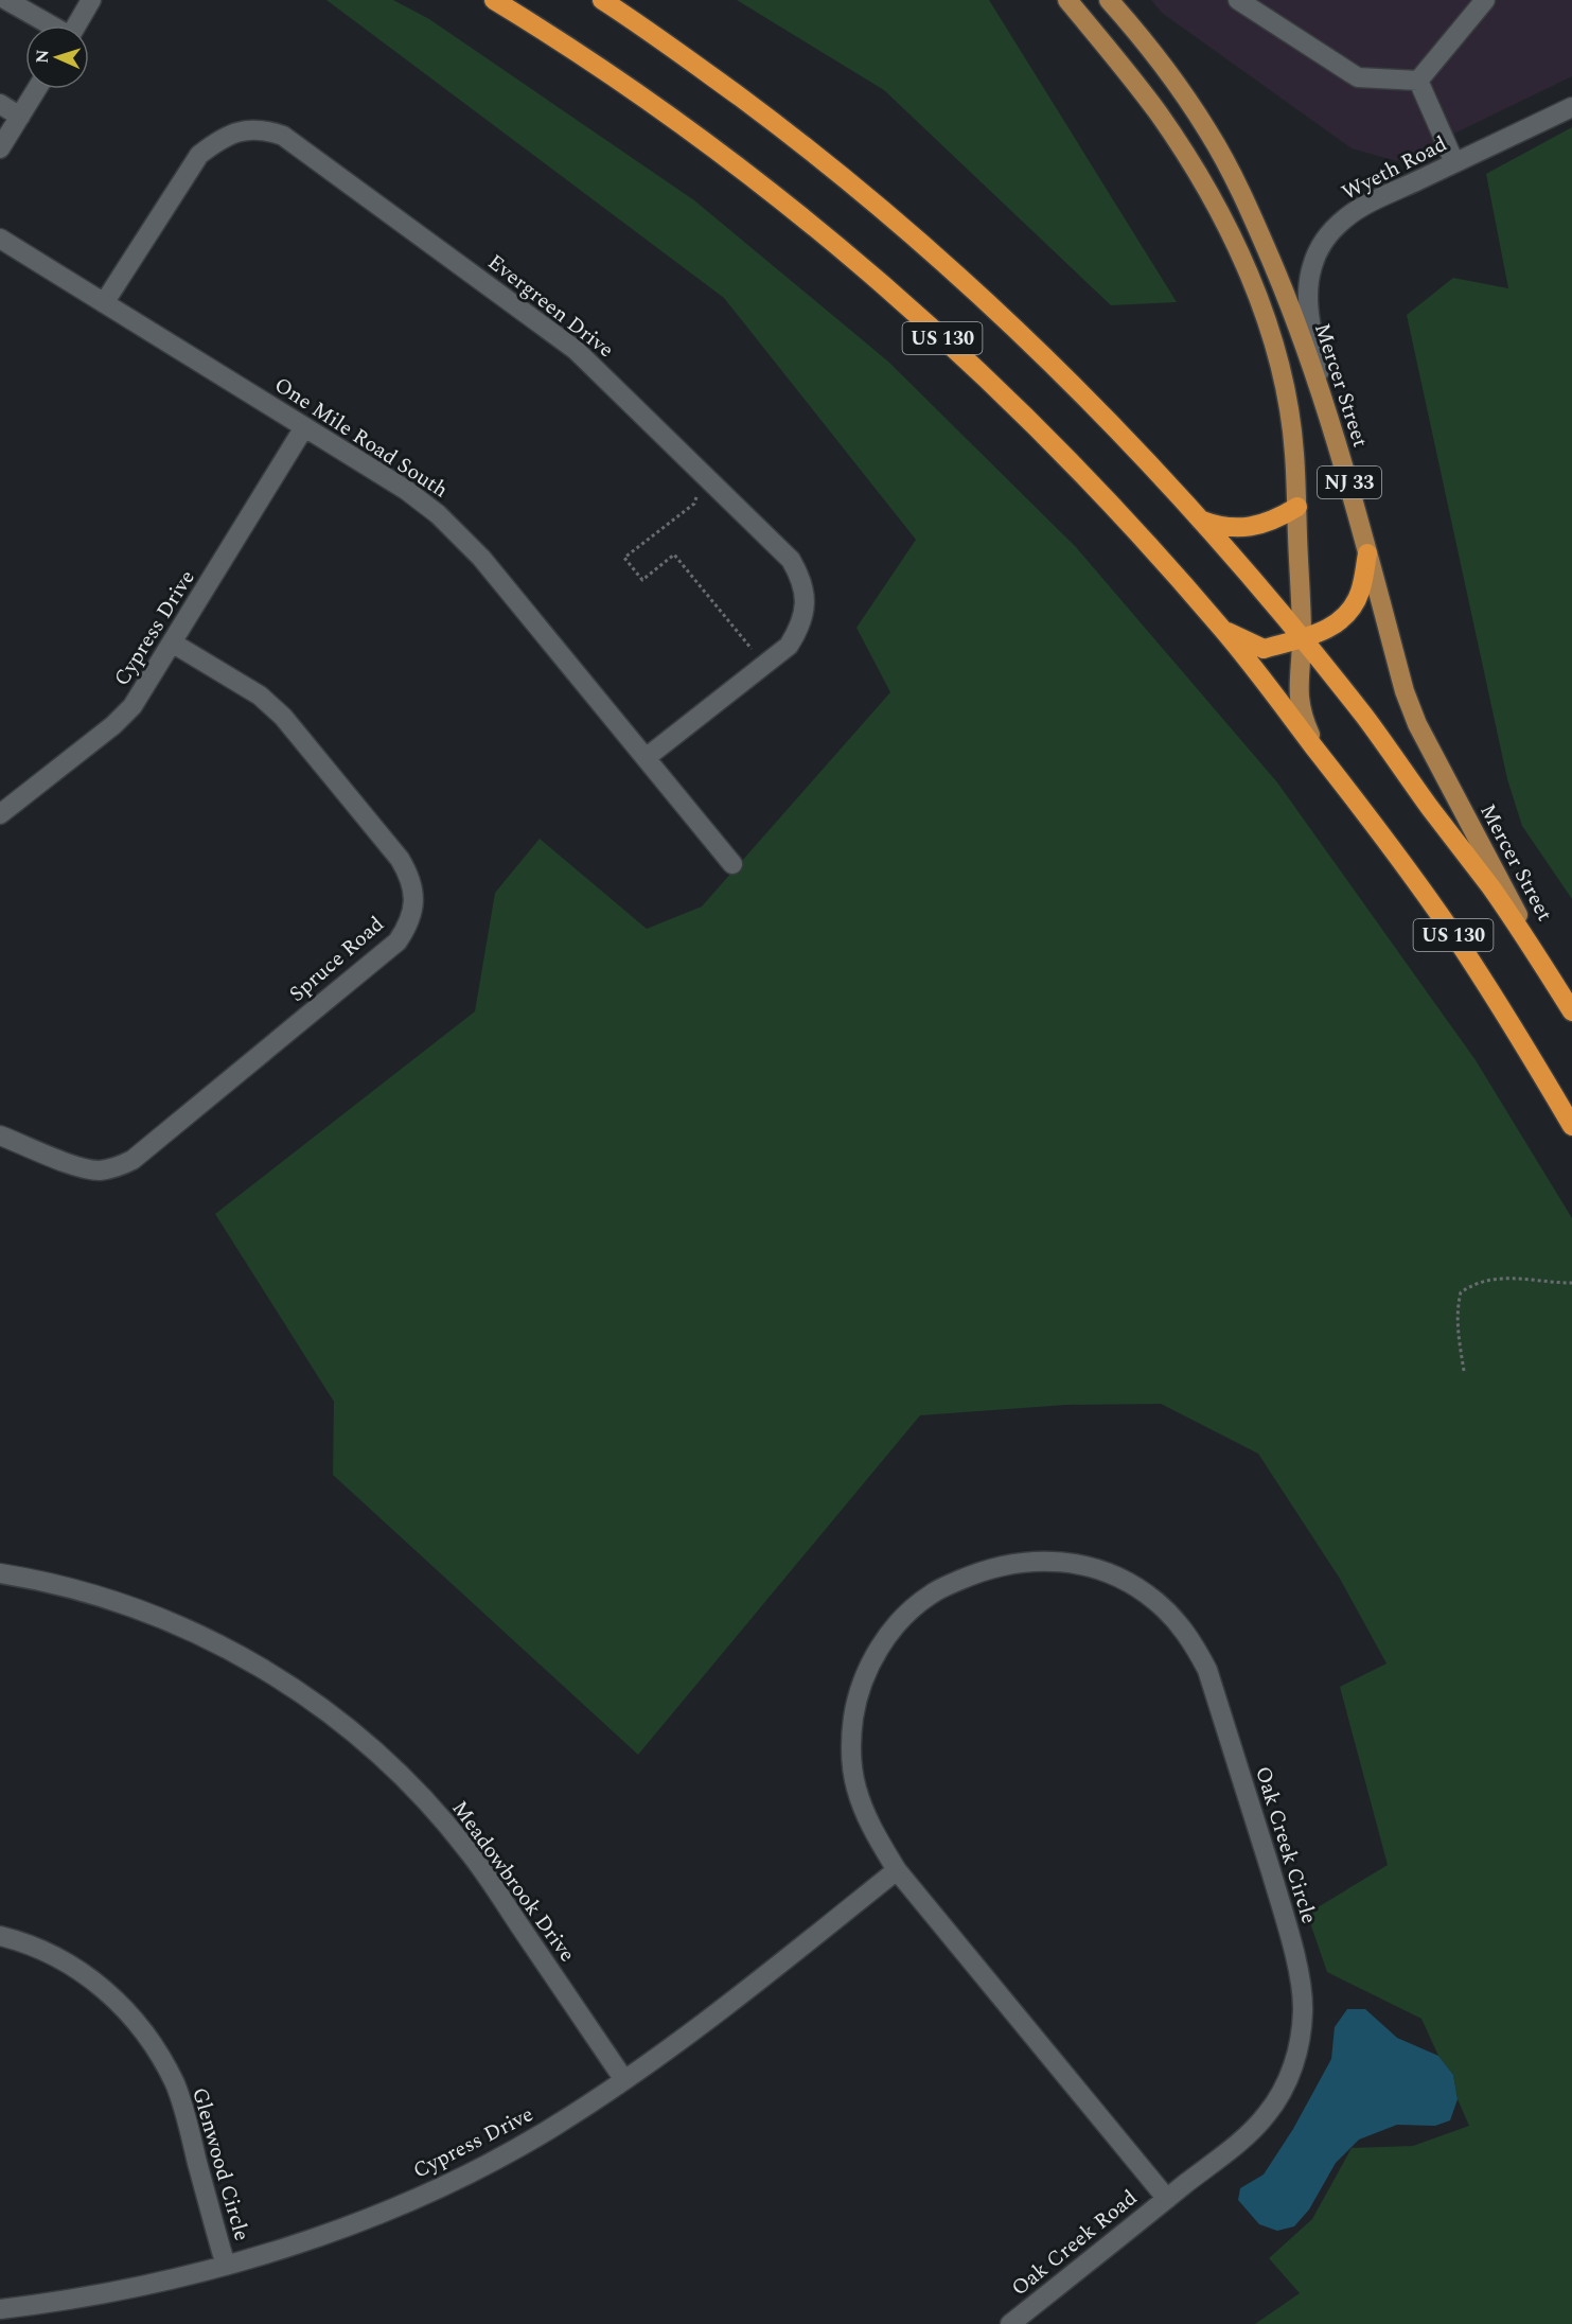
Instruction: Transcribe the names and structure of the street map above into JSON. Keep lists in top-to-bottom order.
{
  "streets": {
    "highway": ["US 130"],
    "main road": ["Mercer Street", "NJ 33"],
    "street": [
      "Wyeth Road",
      "Evergreen Drive",
      "One Mile Road South",
      "Cypress Drive",
      "Spruce Road",
      "Oak Creek Circle",
      "Meadowbrook Drive",
      "Glenwood Circle",
      "Oak Creek Road"
    ]
  },
  "crossings": [
    ["Wyeth Road", "Mercer Street"],
    ["Evergreen Drive", "One Mile Road South"],
    ["US 130", "Mercer Street"],
    ["US 130", "NJ 33"],
    ["One Mile Road South", "Cypress Drive"],
    ["Cypress Drive", "Spruce Road"],
    ["Cypress Drive", "Oak Creek Circle"],
    ["Cypress Drive", "Meadowbrook Drive"],
    ["Cypress Drive", "Glenwood Circle"],
    ["Oak Creek Circle", "Oak Creek Road"]
  ],
  "north": "left"
}
